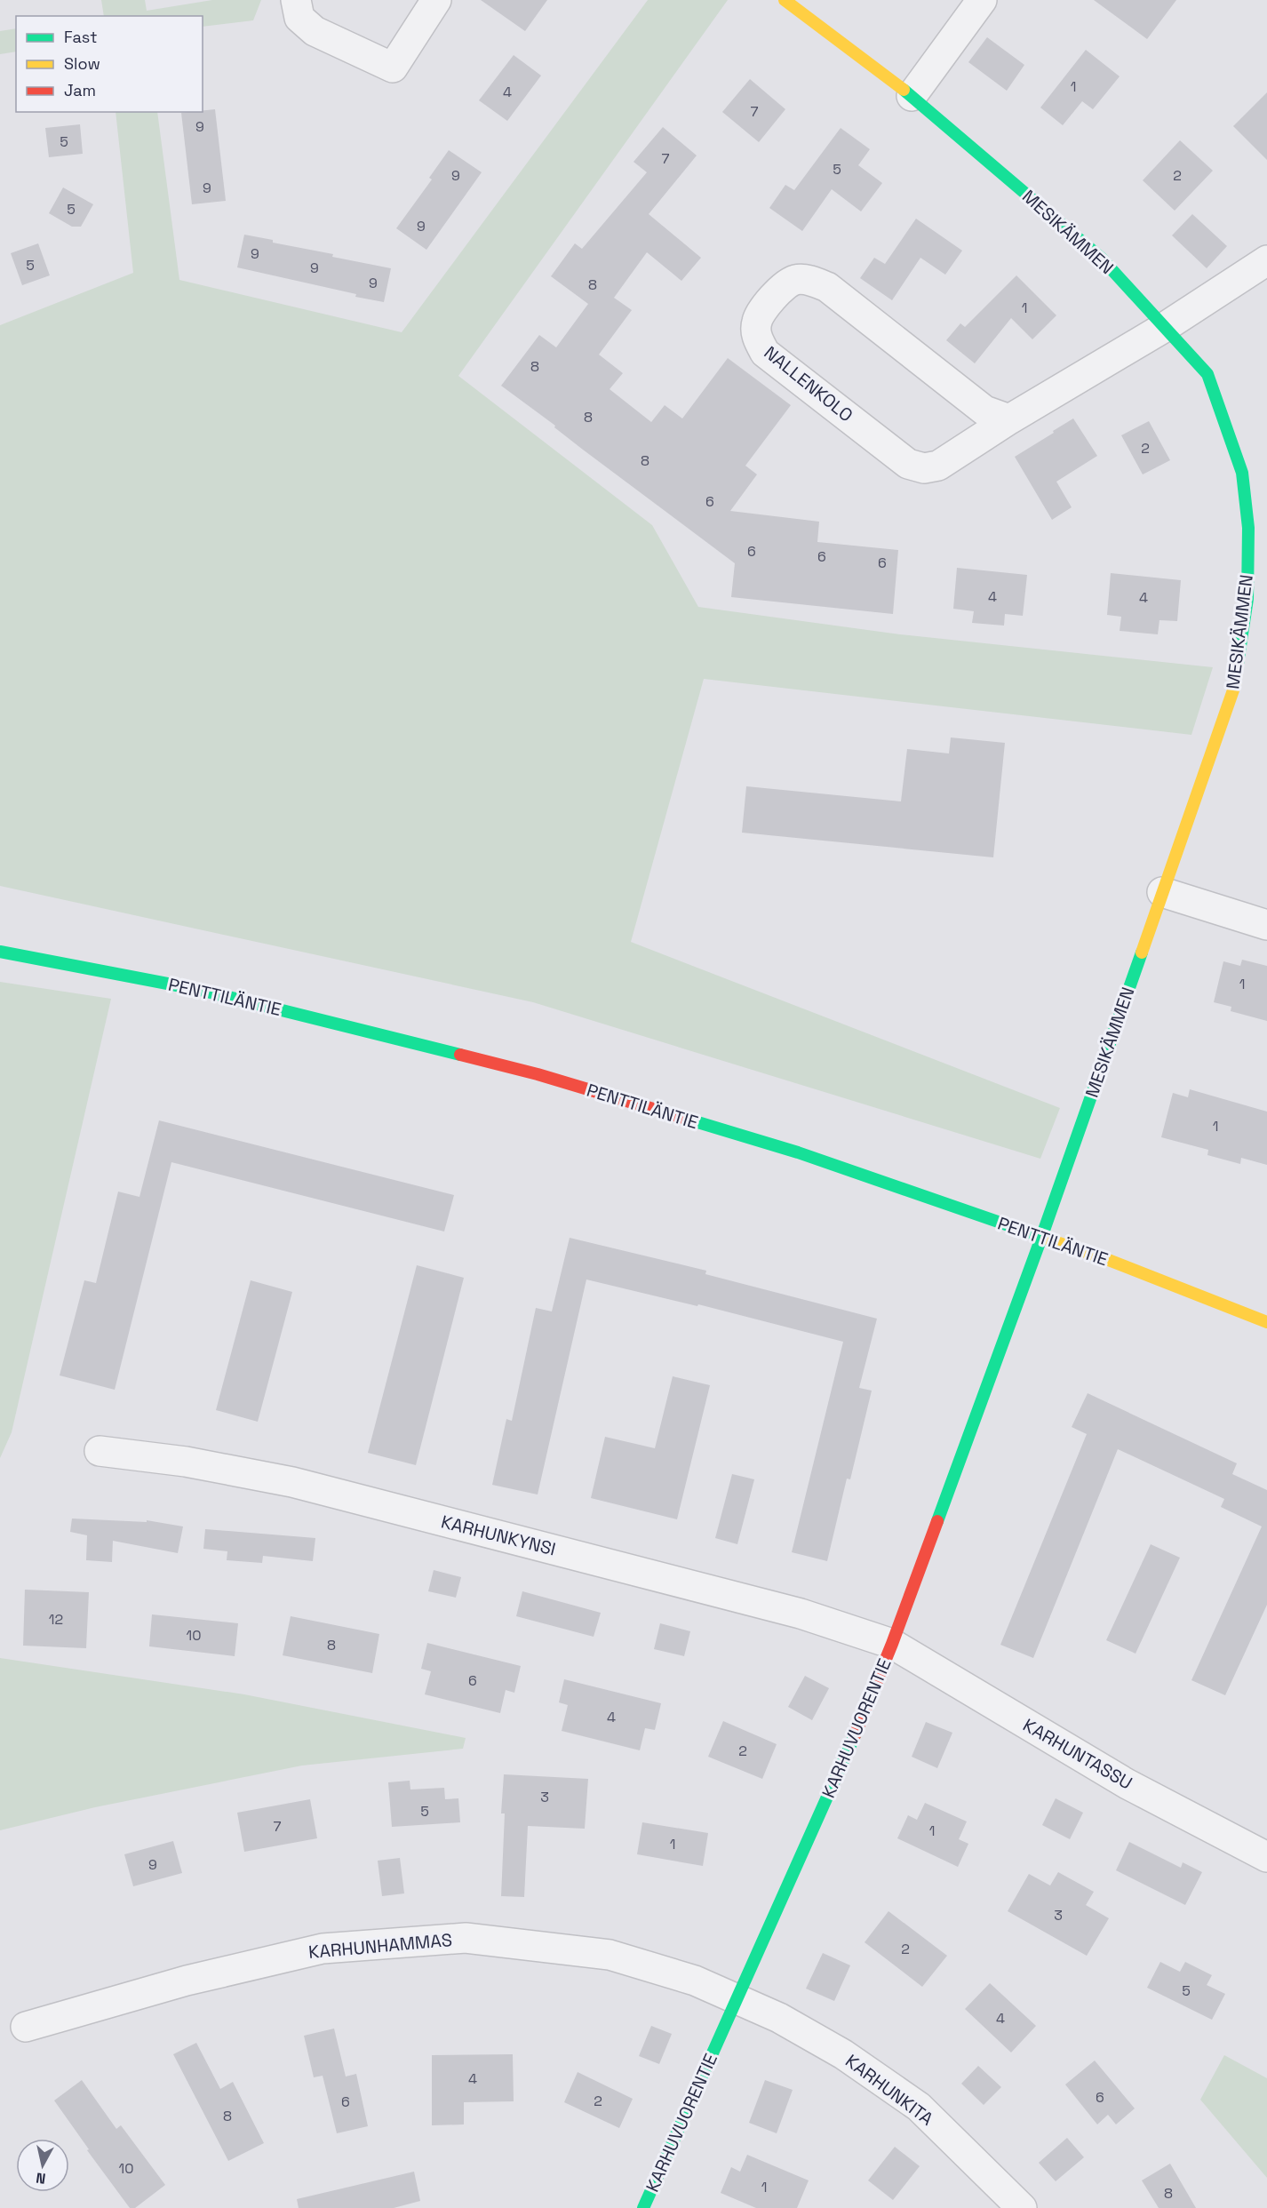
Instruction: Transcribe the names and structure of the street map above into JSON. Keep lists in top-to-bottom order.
{
  "streets": {
    "street": [
      "MESIKÄMMEN",
      "NALLENKOLO",
      "PENTTILÄNTIE",
      "KARHUNKYNSI",
      "KARHUVUORENTIE",
      "KARHUNTASSU",
      "KARHUNHAMMAS",
      "KARHUNKITA"
    ]
  },
  "crossings": [
    ["MESIKÄMMEN", "NALLENKOLO"],
    ["MESIKÄMMEN", "PENTTILÄNTIE"],
    ["MESIKÄMMEN", "KARHUVUORENTIE"],
    ["PENTTILÄNTIE", "KARHUVUORENTIE"],
    ["KARHUNKYNSI", "KARHUVUORENTIE"],
    ["KARHUNKYNSI", "KARHUNTASSU"],
    ["KARHUVUORENTIE", "KARHUNTASSU"],
    ["KARHUVUORENTIE", "KARHUNHAMMAS"],
    ["KARHUVUORENTIE", "KARHUNKITA"],
    ["KARHUNHAMMAS", "KARHUNKITA"]
  ],
  "house_numbers": [
    "1",
    "4",
    "7",
    "9",
    "5",
    "7",
    "5",
    "9",
    "2",
    "9",
    "5",
    "9",
    "9",
    "5",
    "9",
    "9",
    "8",
    "1",
    "8",
    "8",
    "2",
    "8",
    "6",
    "6",
    "6",
    "6",
    "4",
    "4",
    "1",
    "1",
    "12",
    "10",
    "8",
    "6",
    "4",
    "2",
    "3",
    "5",
    "7",
    "1",
    "1",
    "9",
    "3",
    "2",
    "5",
    "4",
    "4",
    "6",
    "2",
    "6",
    "8",
    "10",
    "1",
    "8"
  ],
  "legend": ["Fast", "Slow", "Jam"],
  "north": "bottom"
}
